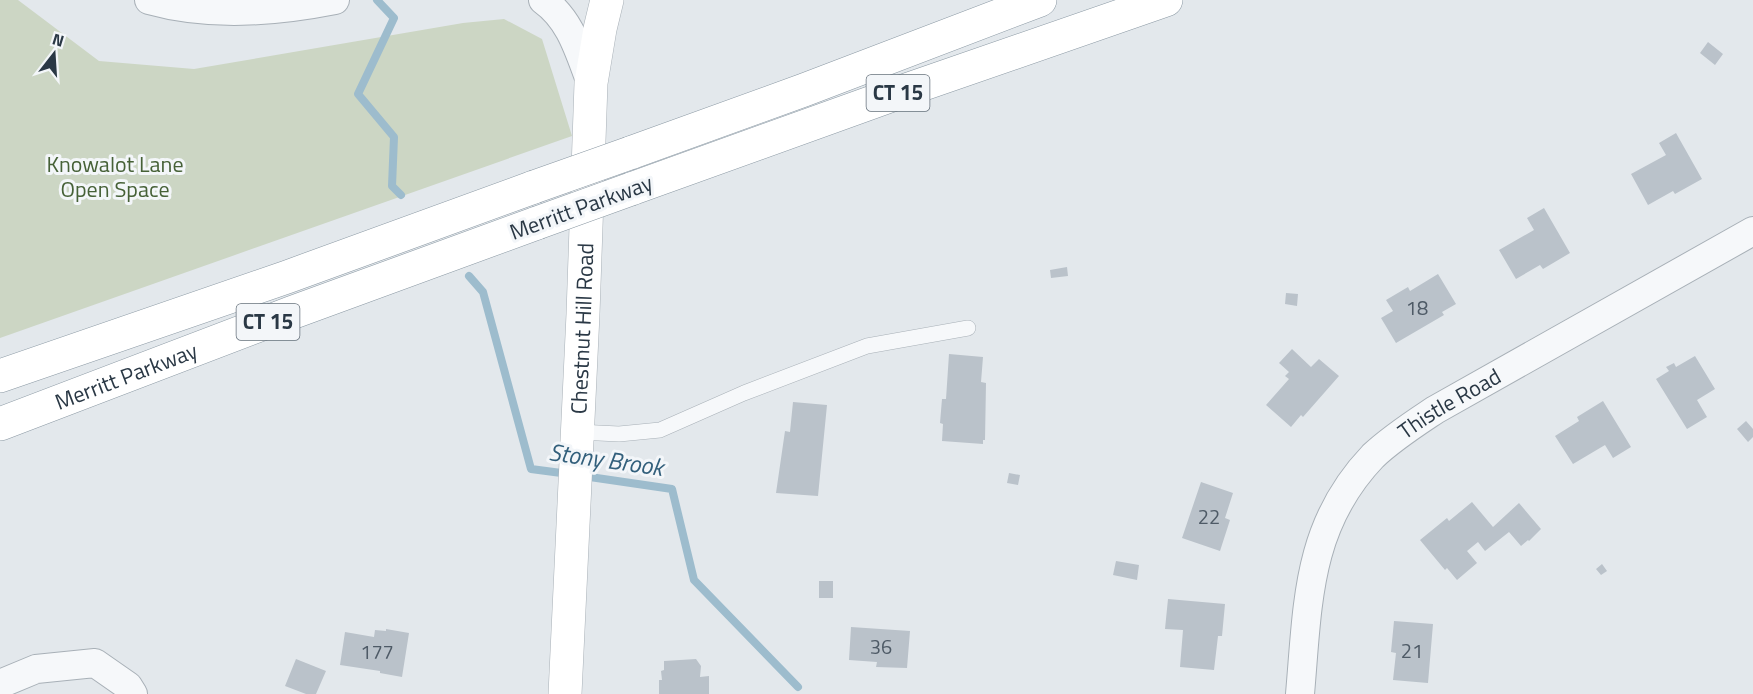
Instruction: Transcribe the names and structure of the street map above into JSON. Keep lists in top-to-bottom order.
{
  "streets": {
    "main road": ["CT 15", "Merritt Parkway", "Chestnut Hill Road"],
    "street": ["Thistle Road"]
  },
  "water": ["Stony Brook"],
  "parks": ["Knowalot Lane Open Space"],
  "house_numbers": [
    "18",
    "22",
    "36",
    "21",
    "177"
  ],
  "north": "top"
}
